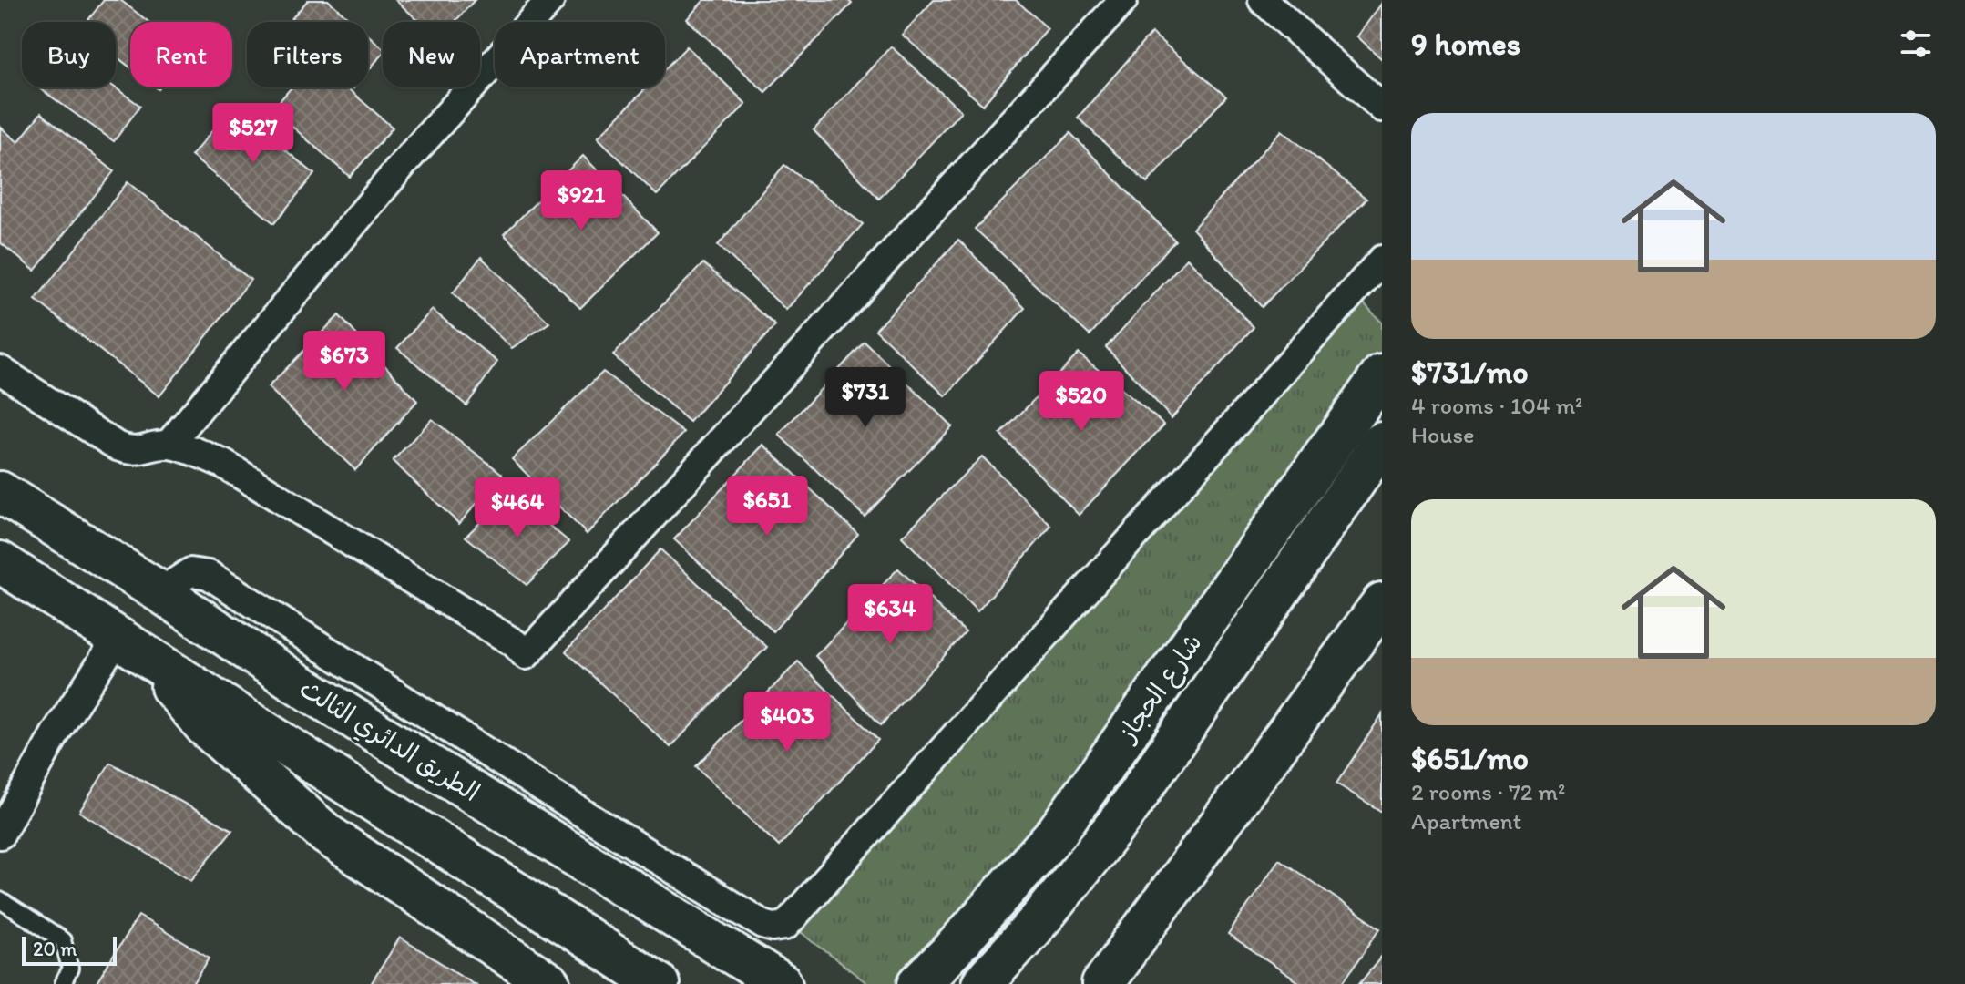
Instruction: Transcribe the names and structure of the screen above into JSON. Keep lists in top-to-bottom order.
{
  "streets": {
    "main road": ["شارع الحجاز", "الطريق الدائري الثالث"]
  },
  "scale_bar": "20 m",
  "page": {
    "heading": "9 homes",
    "chip": [
      "Buy",
      "Rent",
      "Filters",
      "New",
      "Apartment"
    ],
    "list": [
      {
        "name": "$731/mo",
        "note": "4 rooms · 104 m² · House"
      },
      {
        "name": "$651/mo",
        "note": "2 rooms · 72 m² · Apartment"
      }
    ],
    "price": [
      "$527",
      "$921",
      "$673",
      "$731",
      "$520",
      "$651",
      "$464",
      "$634",
      "$403"
    ],
    "scale": "20 m"
  }
}
